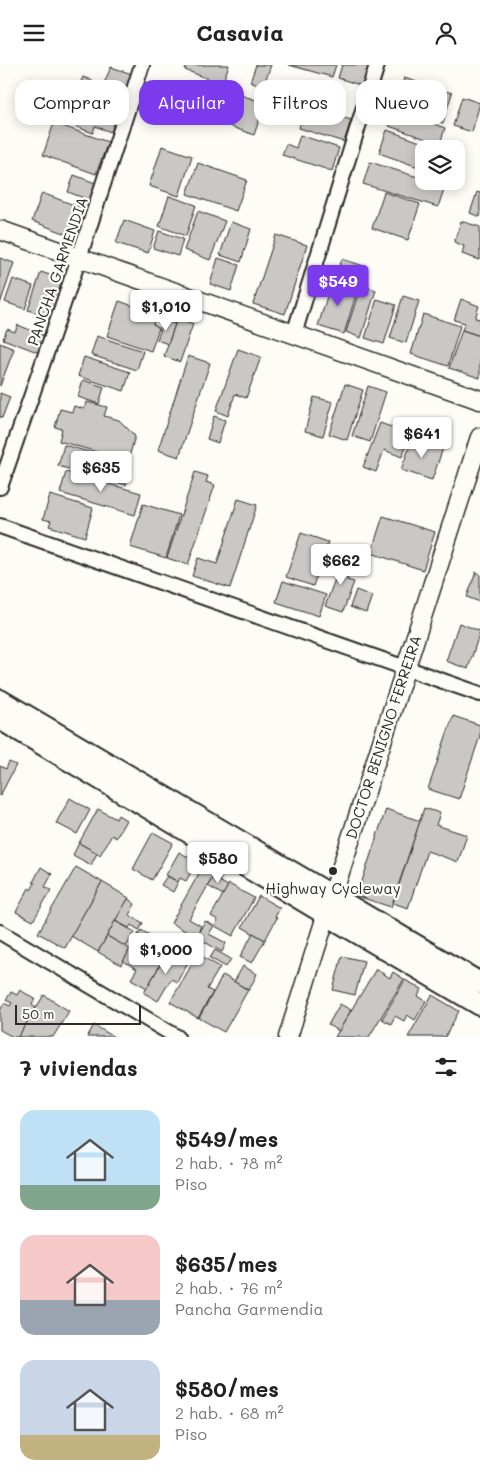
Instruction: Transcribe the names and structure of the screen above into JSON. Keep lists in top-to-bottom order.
{
  "streets": {
    "street": ["PANCHA GARMENDIA", "DOCTOR BENIGNO FERREIRA"]
  },
  "places": ["Highway Cycleway"],
  "scale_bar": "50 m",
  "page": {
    "header": "Casavia",
    "chip": [
      "Comprar",
      "Alquilar",
      "Filtros",
      "Nuevo"
    ],
    "price": [
      "$549",
      "$1,010",
      "$641",
      "$635",
      "$662",
      "$580",
      "$1,000"
    ],
    "scale": "50 m",
    "heading": "7 viviendas",
    "list": [
      {
        "name": "$549/mes",
        "note": "2 hab. · 78 m² · Piso"
      },
      {
        "name": "$635/mes",
        "note": "2 hab. · 76 m² · Pancha Garmendia"
      },
      {
        "name": "$580/mes",
        "note": "2 hab. · 68 m² · Piso"
      }
    ]
  }
}
